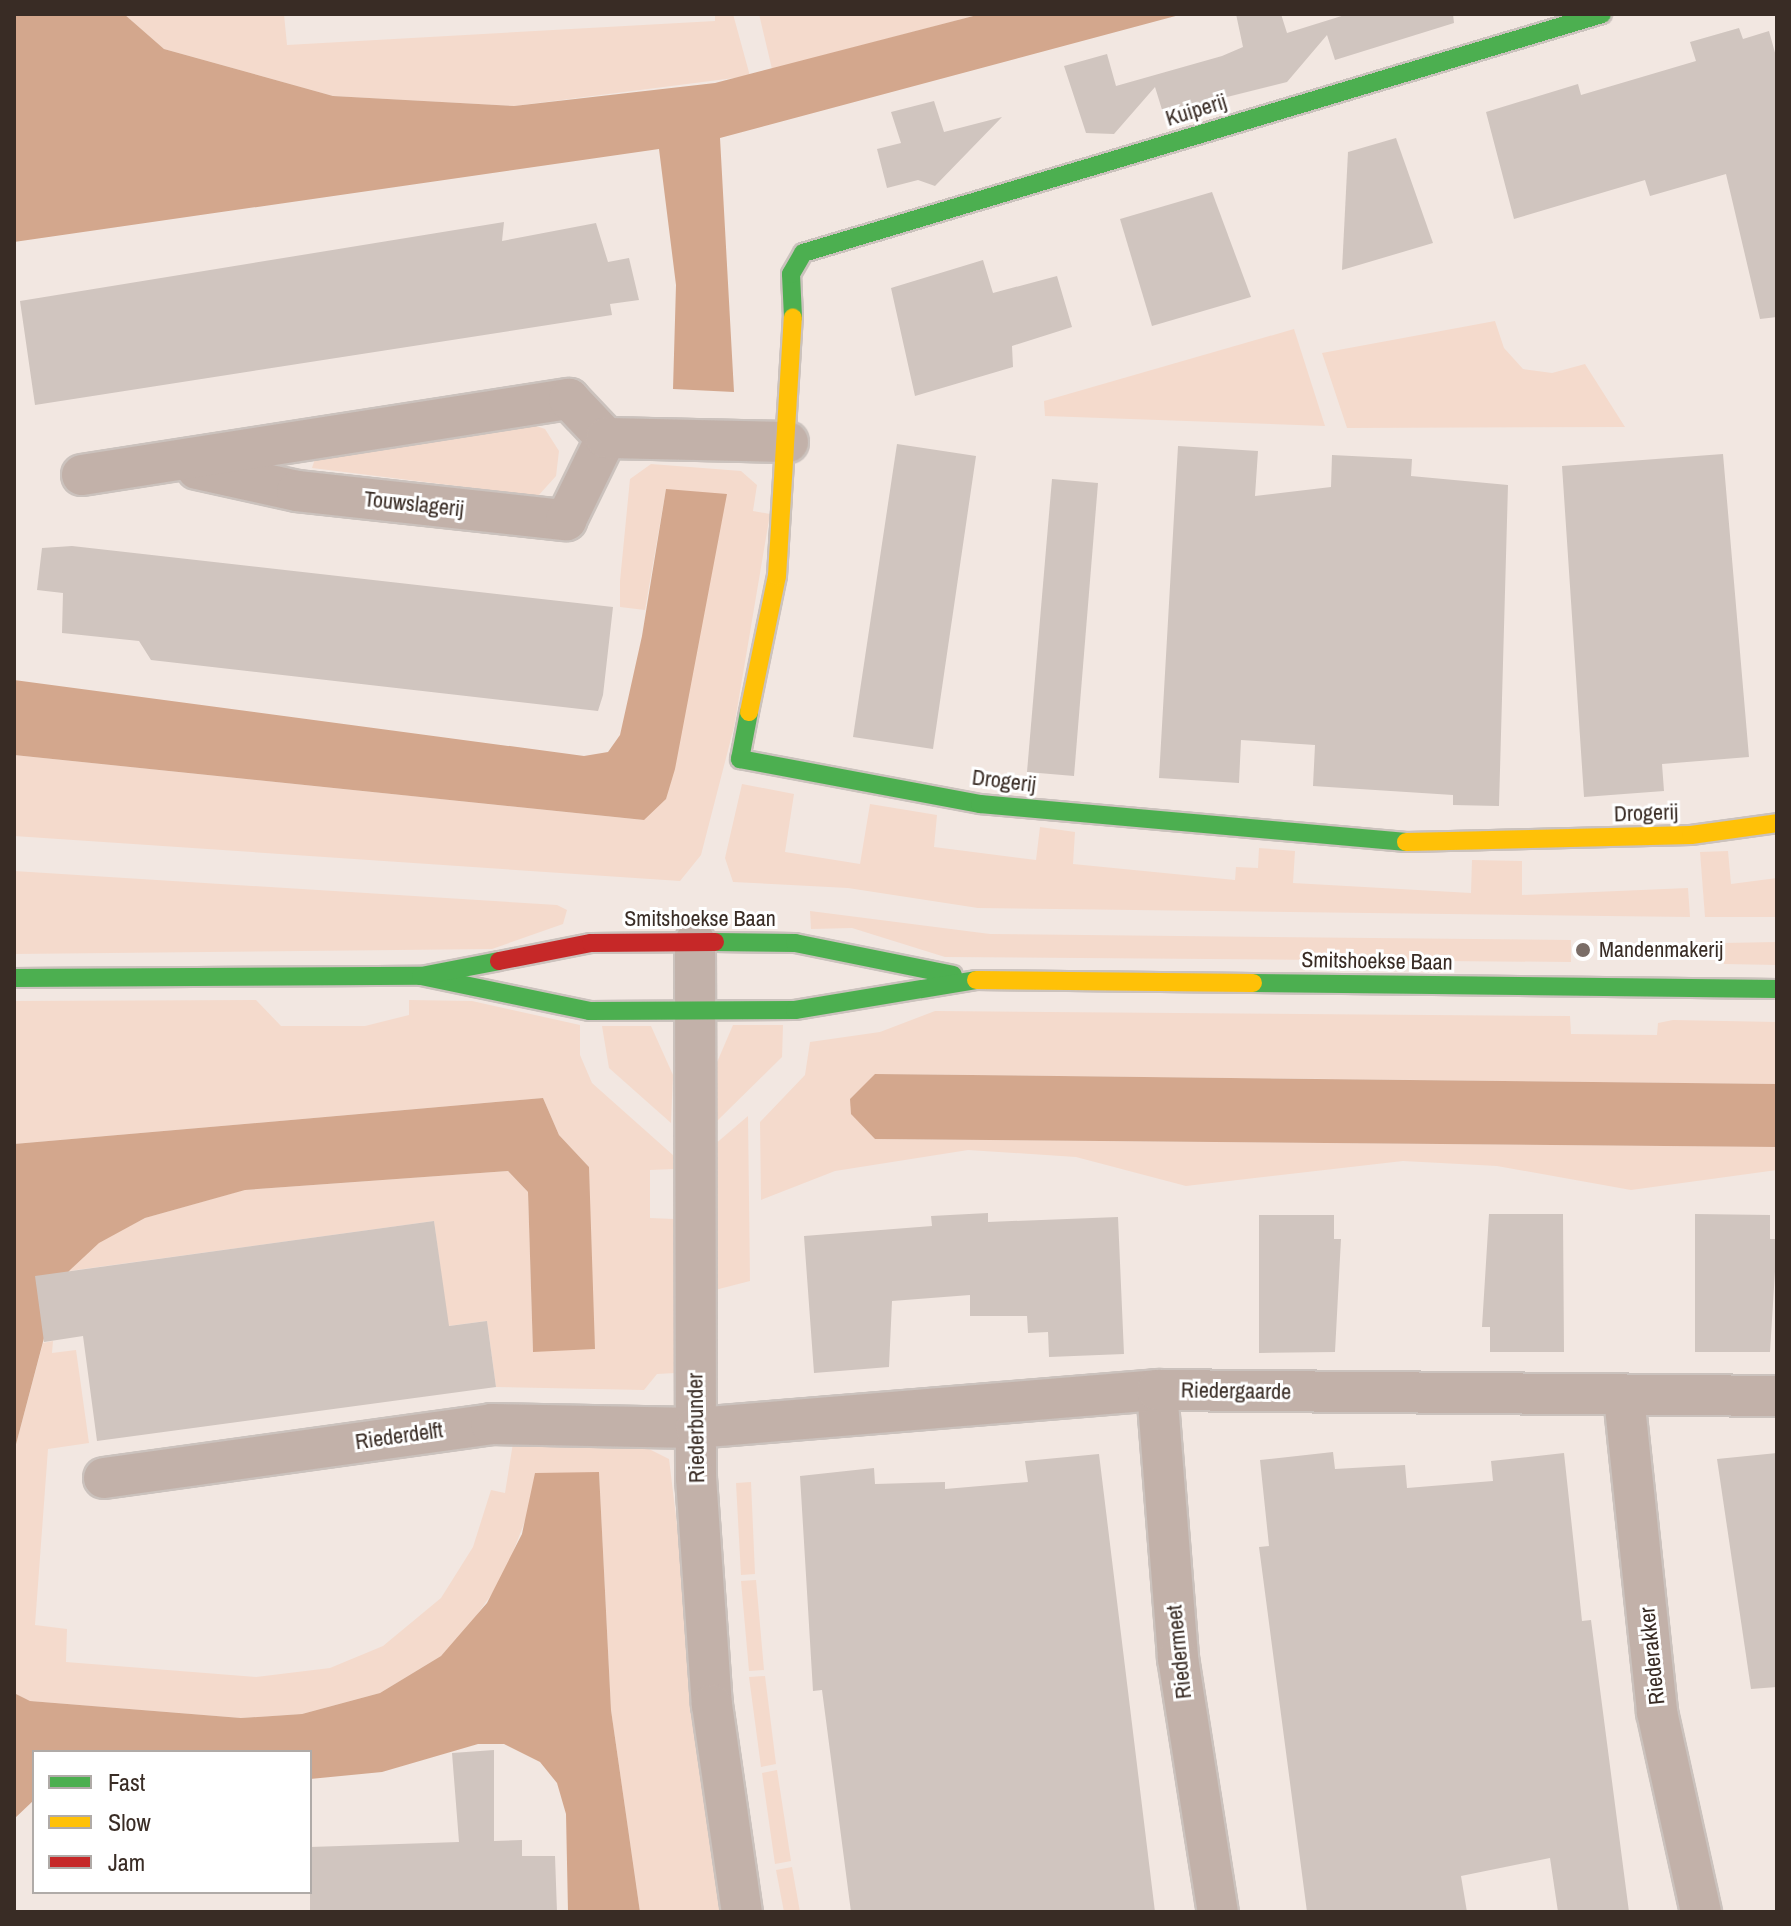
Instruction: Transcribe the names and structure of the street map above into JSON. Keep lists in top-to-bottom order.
{
  "streets": {
    "street": [
      "Kuiperij",
      "Touwslagerij",
      "Drogerij",
      "Smitshoekse Baan",
      "Riedergaarde",
      "Riederbunder",
      "Riederdelft",
      "Riedermeet",
      "Riederakker"
    ]
  },
  "crossings": [
    ["Kuiperij", "Drogerij"],
    ["Smitshoekse Baan", "Riederbunder"],
    ["Riedergaarde", "Riederbunder"],
    ["Riedergaarde", "Riederdelft"],
    ["Riedergaarde", "Riedermeet"],
    ["Riedergaarde", "Riederakker"],
    ["Riederbunder", "Riederdelft"]
  ],
  "places": ["Mandenmakerij"],
  "legend": ["Fast", "Slow", "Jam"]
}
